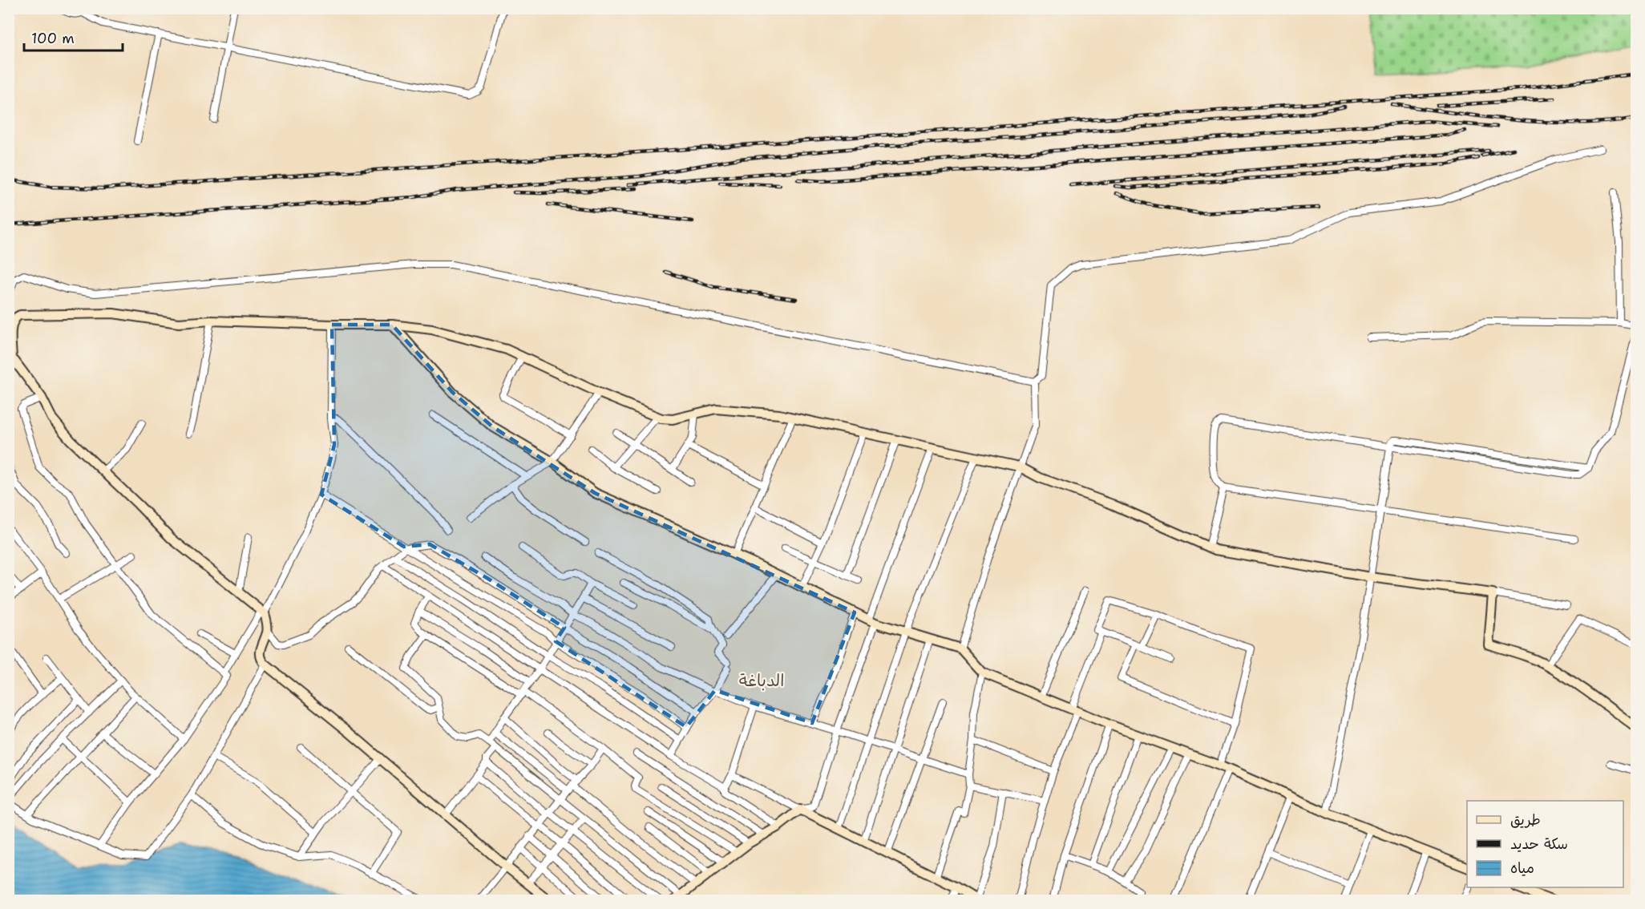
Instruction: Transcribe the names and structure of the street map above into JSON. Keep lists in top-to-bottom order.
{
  "districts": ["الدباغة"],
  "legend": ["طريق", "سكة حديد", "مياه"],
  "scale_bar": "100 m"
}
